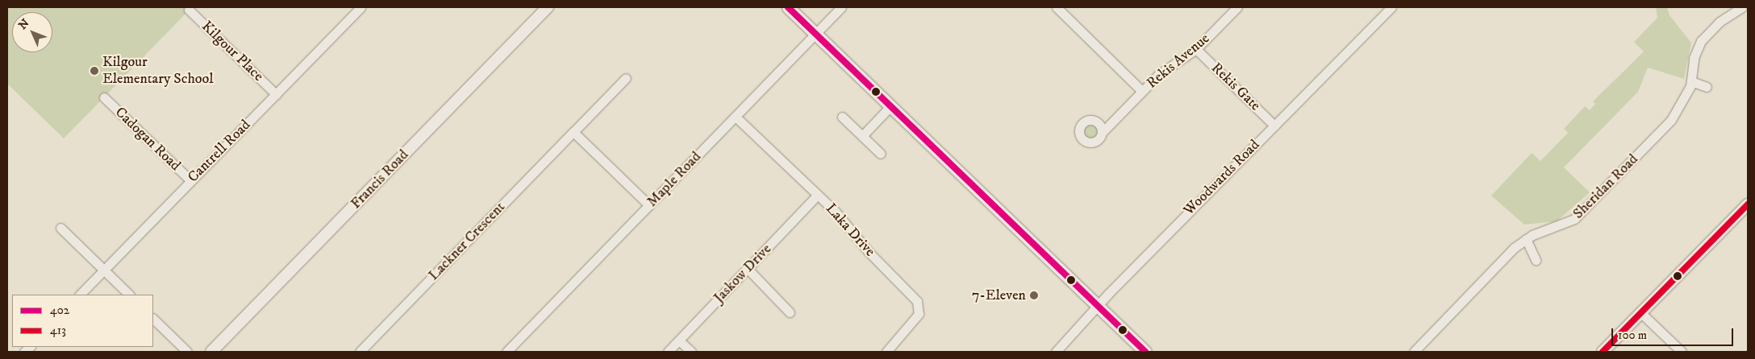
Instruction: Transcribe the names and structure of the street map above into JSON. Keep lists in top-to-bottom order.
{
  "streets": {
    "street": [
      "Kilgour Place",
      "Rekis Avenue",
      "Rekis Gate",
      "Cadogan Road",
      "Cantrell Road",
      "Woodwards Road",
      "Francis Road",
      "Maple Road",
      "Sheridan Road",
      "Laka Drive",
      "Lackner Crescent",
      "Jaskow Drive"
    ]
  },
  "crossings": [
    ["Kilgour Place", "Cantrell Road"],
    ["Rekis Avenue", "Rekis Gate"],
    ["Rekis Gate", "Woodwards Road"],
    ["Cadogan Road", "Cantrell Road"],
    ["Maple Road", "Laka Drive"],
    ["Laka Drive", "Jaskow Drive"]
  ],
  "places": ["Kilgour Elementary School", "7-Eleven"],
  "lines": ["transit line 402", "transit line 413"],
  "legend": ["402", "413"],
  "scale_bar": "100 m",
  "north": "top left"
}
